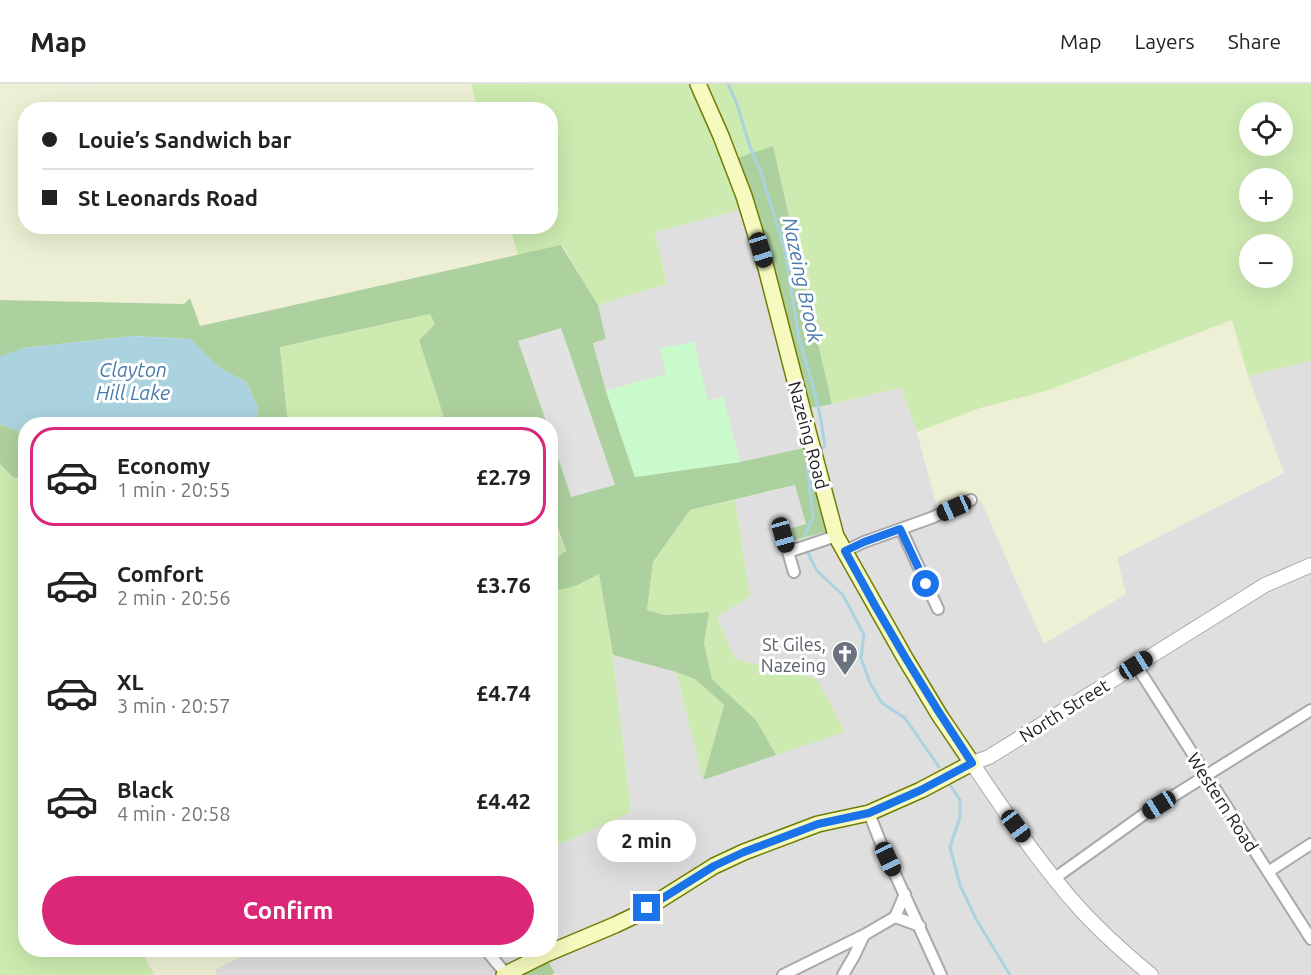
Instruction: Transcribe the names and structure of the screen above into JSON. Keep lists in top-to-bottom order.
{
  "streets": {
    "main road": ["Nazeing Road"],
    "street": ["North Street", "Western Road"]
  },
  "crossings": [
    ["Nazeing Road", "North Street"],
    ["North Street", "Western Road"]
  ],
  "water": ["Nazeing Brook", "Clayton Hill Lake"],
  "places": {
    "church": ["St Giles, Nazeing"]
  },
  "page": {
    "header": "Map",
    "nav": ["Map", "Layers", "Share"],
    "map_buttons": ["+", "−"],
    "banner": ["Louie’s Sandwich bar", "St Leonards Road"],
    "list": [
      {
        "name": "Economy",
        "note": "1 min · 20:55",
        "value": "£2.79"
      },
      {
        "name": "Comfort",
        "note": "2 min · 20:56",
        "value": "£3.76"
      },
      {
        "name": "XL",
        "note": "3 min · 20:57",
        "value": "£4.74"
      },
      {
        "name": "Black",
        "note": "4 min · 20:58",
        "value": "£4.42"
      }
    ],
    "bubble": "2 min",
    "buttons": "Confirm"
  }
}
